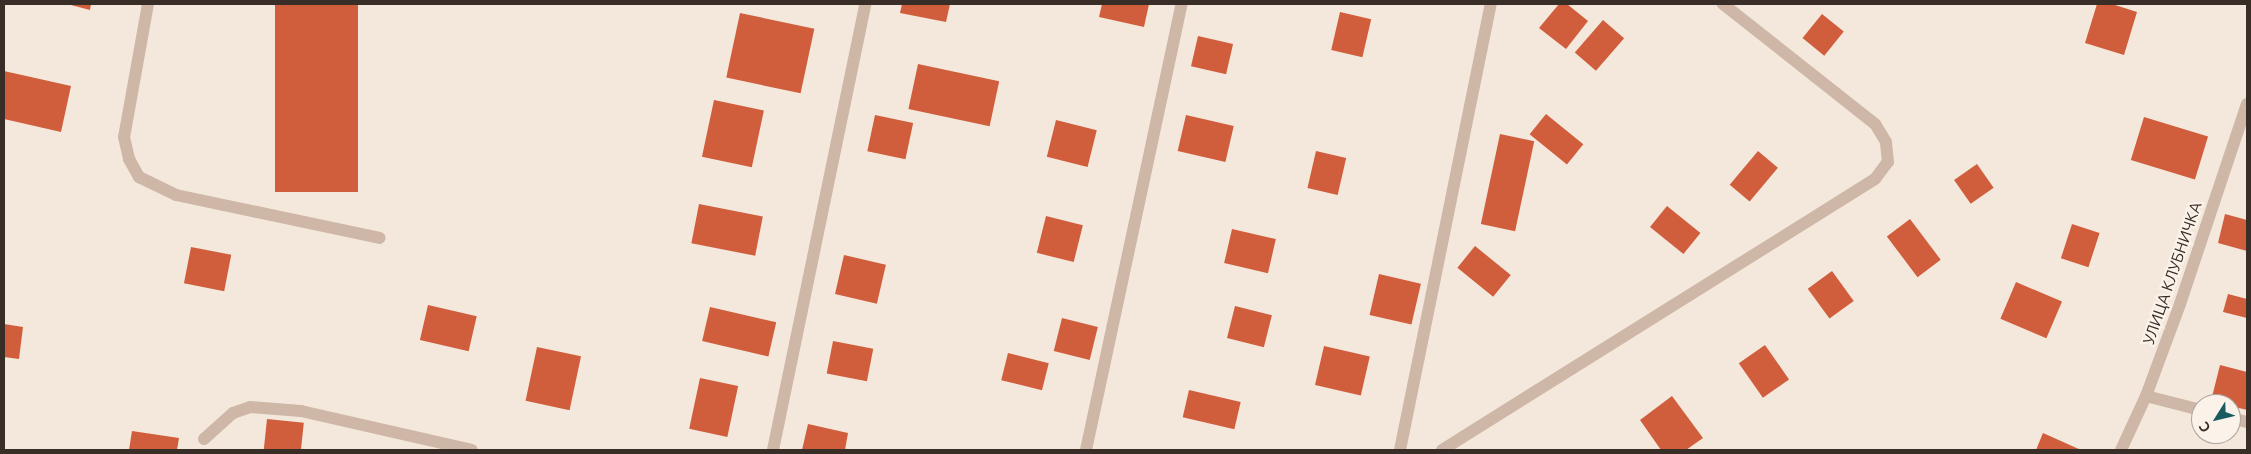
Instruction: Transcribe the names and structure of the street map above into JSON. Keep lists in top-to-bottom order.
{
  "streets": {
    "street": ["УЛИЦА КЛУБНИЧКА"]
  },
  "north": "bottom left"
}
